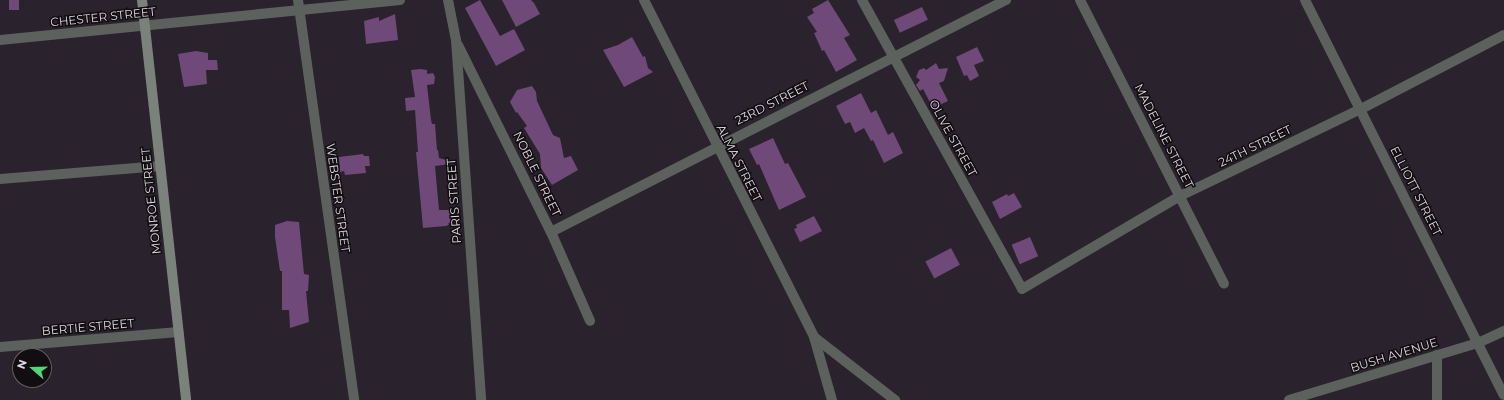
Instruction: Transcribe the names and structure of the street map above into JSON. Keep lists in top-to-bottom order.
{
  "streets": {
    "main road": ["MONROE STREET"],
    "street": [
      "CHESTER STREET",
      "23RD STREET",
      "MADELINE STREET",
      "OLIVE STREET",
      "24TH STREET",
      "ALMA STREET",
      "NOBLE STREET",
      "ELLIOTT STREET",
      "WEBSTER STREET",
      "PARIS STREET",
      "BERTIE STREET",
      "BUSH AVENUE"
    ]
  },
  "crossings": [
    ["CHESTER STREET", "WEBSTER STREET"],
    ["CHESTER STREET", "MONROE STREET"],
    ["23RD STREET", "OLIVE STREET"],
    ["23RD STREET", "ALMA STREET"],
    ["23RD STREET", "NOBLE STREET"],
    ["MADELINE STREET", "24TH STREET"],
    ["OLIVE STREET", "24TH STREET"],
    ["24TH STREET", "ELLIOTT STREET"],
    ["NOBLE STREET", "PARIS STREET"],
    ["ELLIOTT STREET", "BUSH AVENUE"],
    ["MONROE STREET", "BERTIE STREET"]
  ],
  "north": "left"
}
